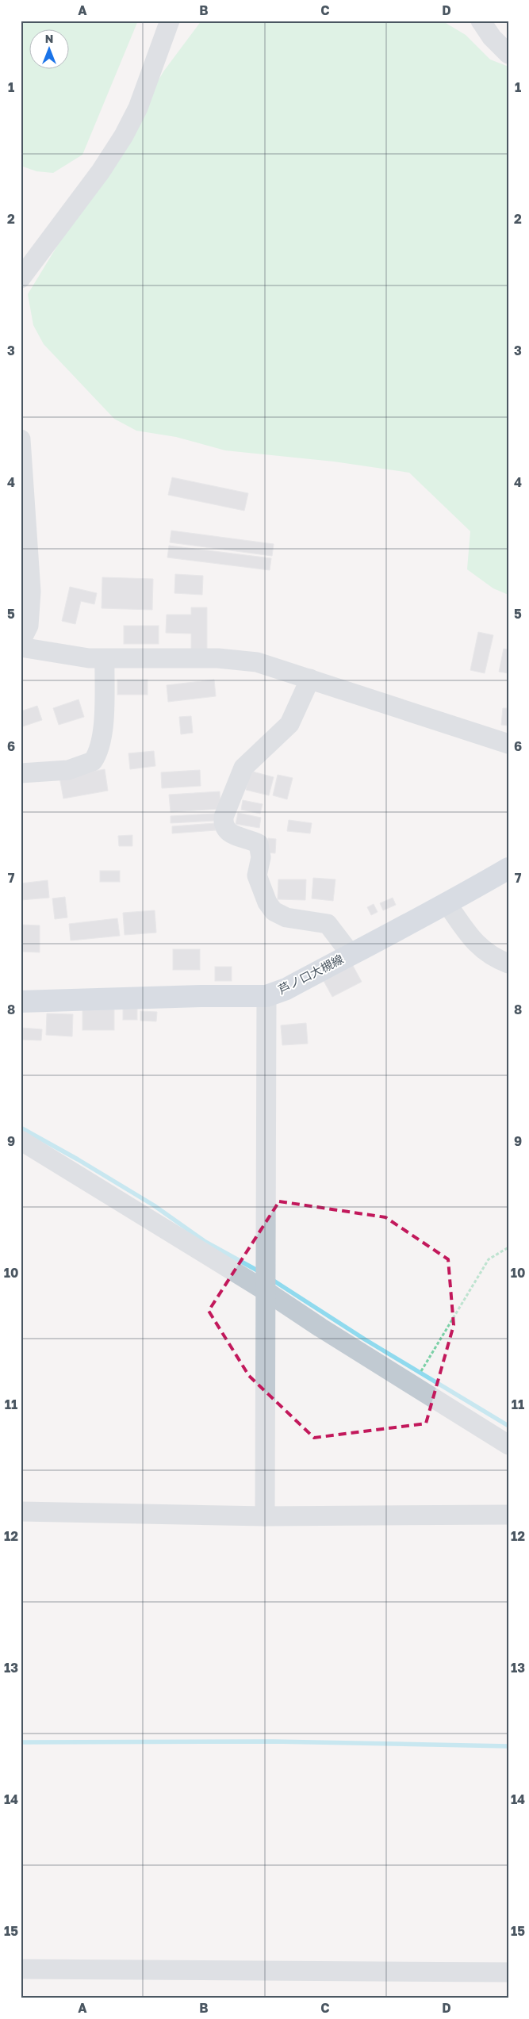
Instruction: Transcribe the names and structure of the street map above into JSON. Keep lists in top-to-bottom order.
{
  "streets": {
    "main road": ["芦ノ口大槻線"]
  },
  "north": "top",
  "grid": {
    "columns": [
      "A",
      "B",
      "C",
      "D"
    ],
    "rows": [
      "1",
      "2",
      "3",
      "4",
      "5",
      "6",
      "7",
      "8",
      "9",
      "10",
      "11",
      "12",
      "13",
      "14",
      "15"
    ]
  }
}
